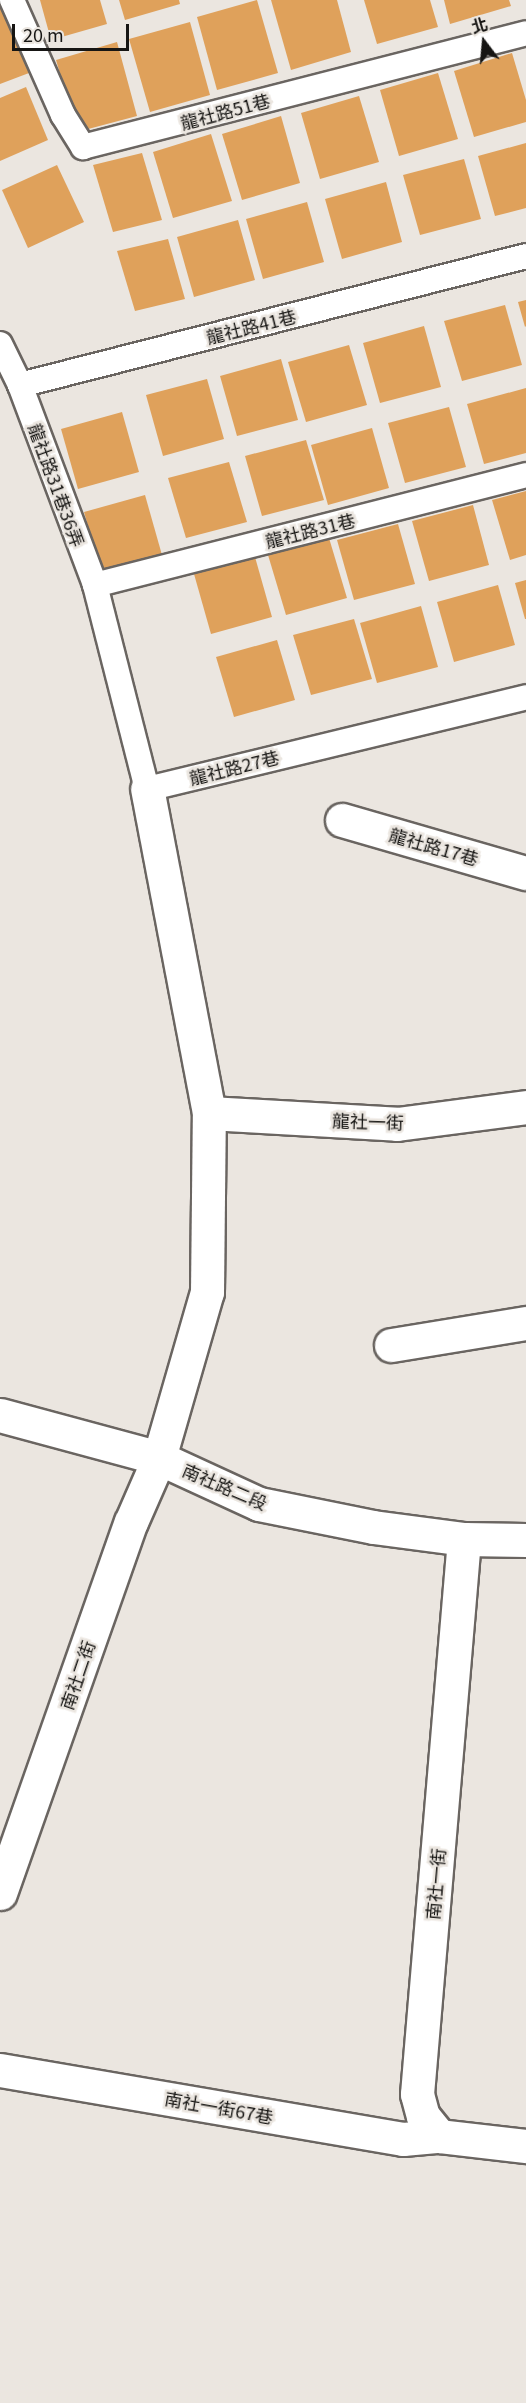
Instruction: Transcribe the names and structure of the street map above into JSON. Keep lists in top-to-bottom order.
{
  "streets": {
    "street": [
      "龍社路17巷",
      "龍社一街",
      "南社路二段",
      "南社二街",
      "南社一街",
      "南社一街67巷"
    ],
    "lane": [
      "龍社路51巷",
      "龍社路41巷",
      "龍社路31巷36弄",
      "龍社路31巷",
      "龍社路27巷"
    ]
  },
  "crossings": [
    ["龍社路41巷", "龍社路31巷36弄"],
    ["龍社路31巷36弄", "龍社路31巷"],
    ["龍社路27巷", "南社二街"],
    ["龍社一街", "南社二街"],
    ["南社路二段", "南社二街"],
    ["南社路二段", "南社一街"],
    ["南社一街", "南社一街67巷"]
  ],
  "scale_bar": "20 m",
  "north": "top"
}
